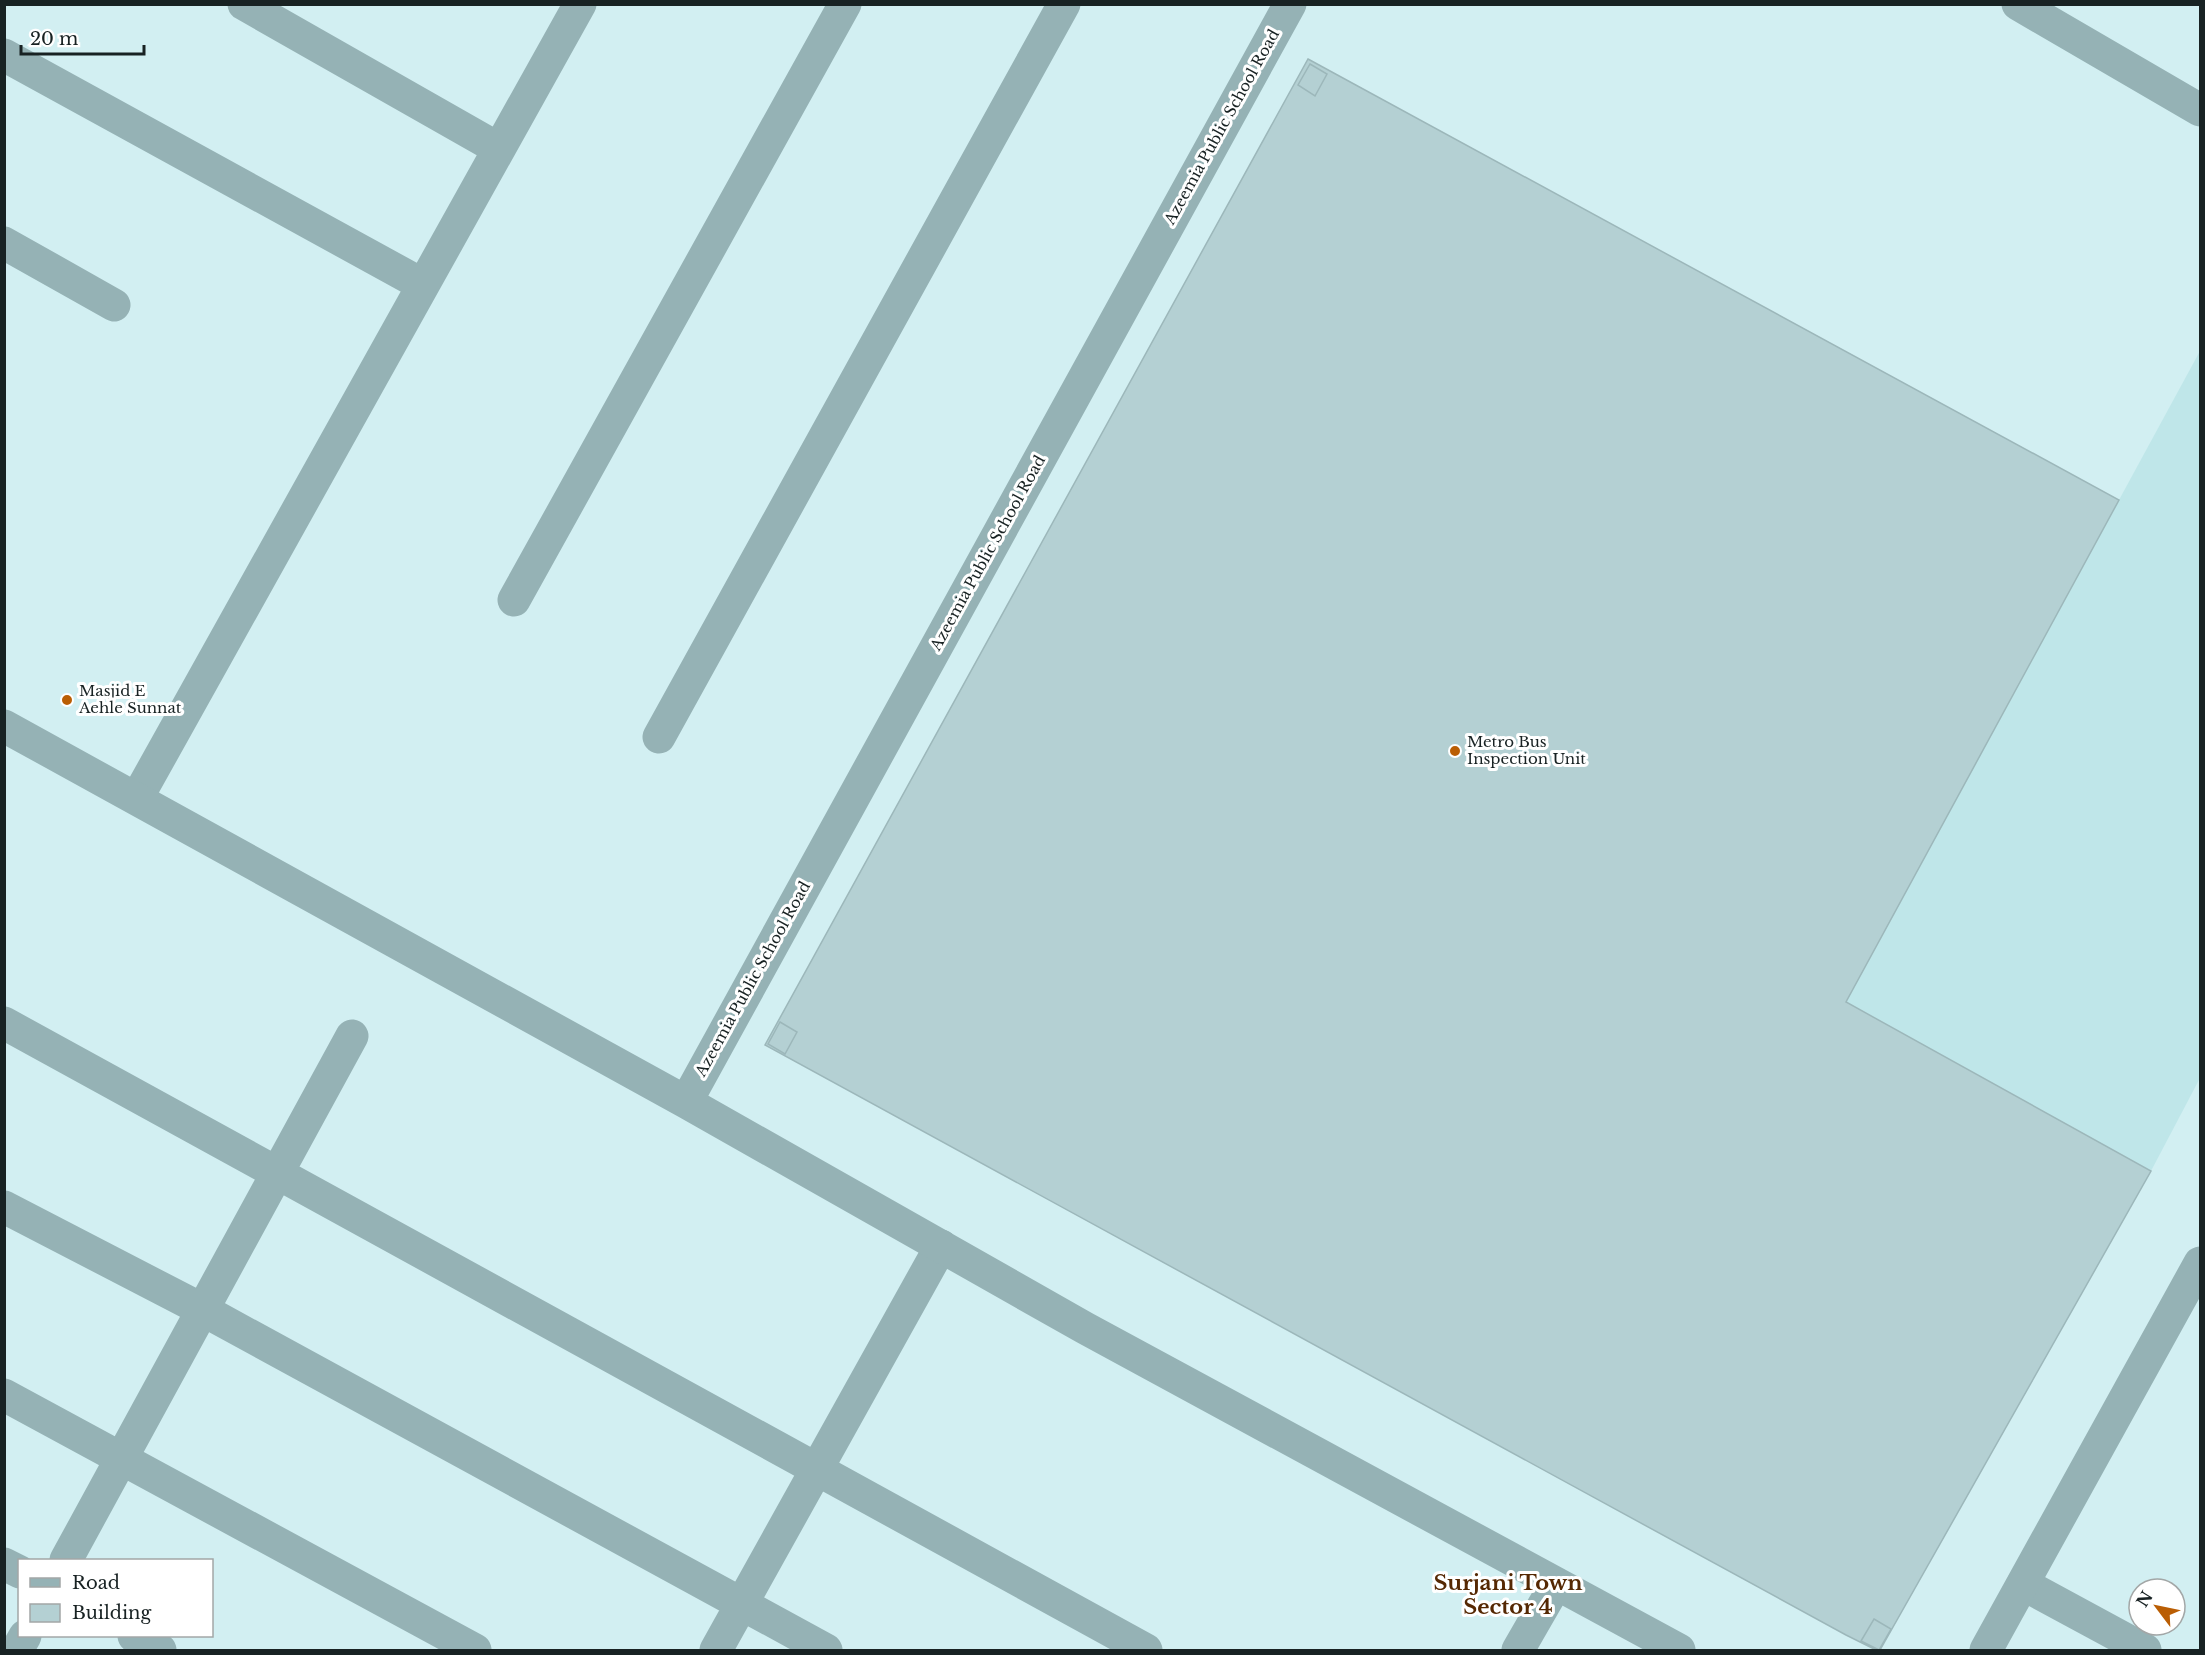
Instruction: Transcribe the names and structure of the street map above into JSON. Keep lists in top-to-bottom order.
{
  "streets": {
    "street": ["Azeemia Public School Road"]
  },
  "districts": ["Surjani Town Sector 4"],
  "places": ["Masjid E Aehle Sunnat", "Metro Bus Inspection Unit"],
  "legend": ["Road", "Building"],
  "scale_bar": "20 m",
  "north": "top left"
}
